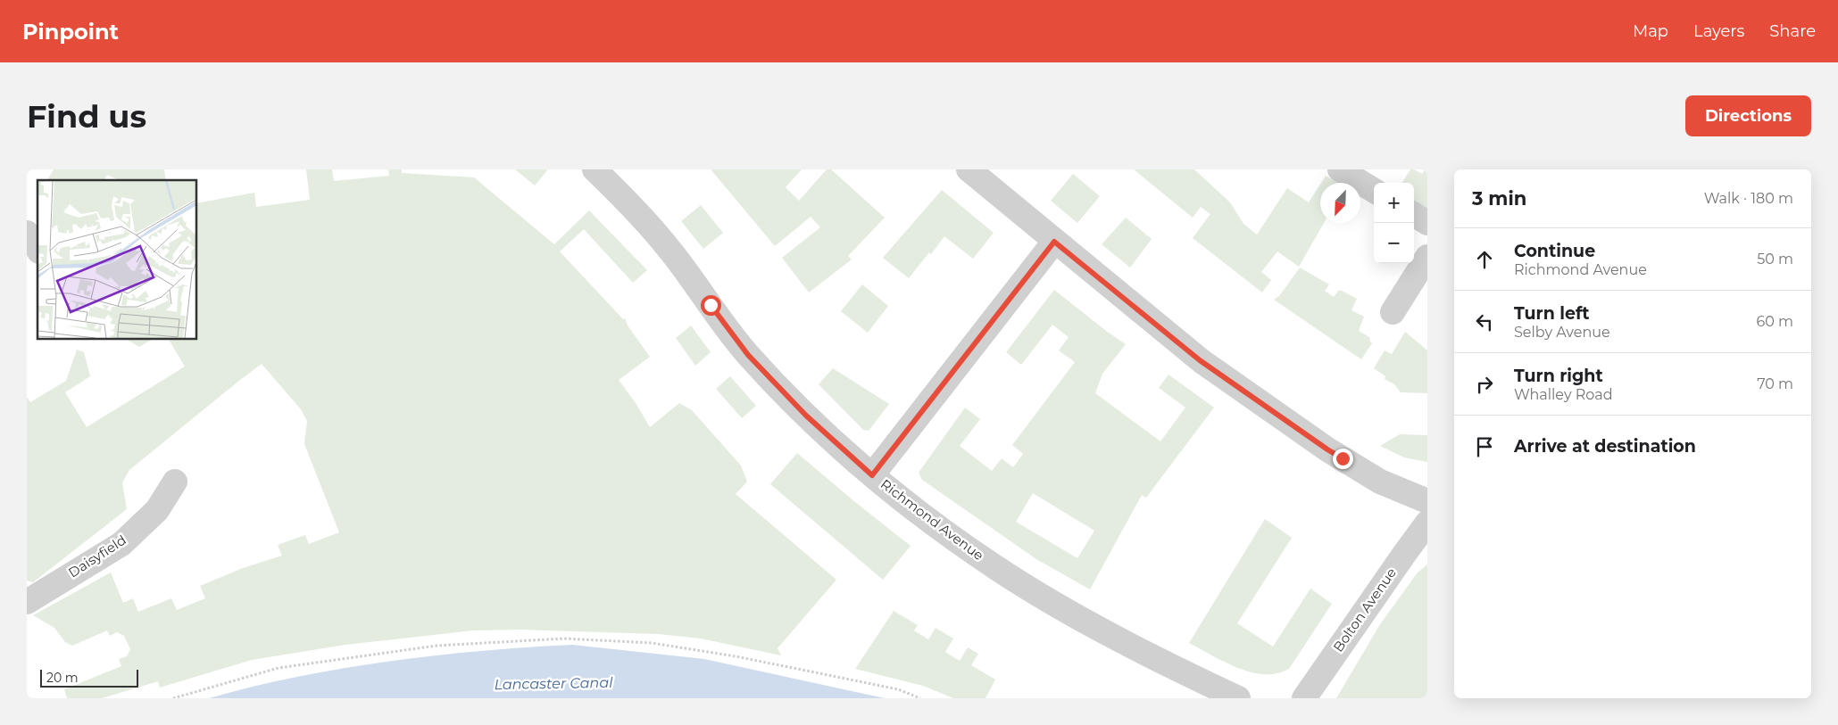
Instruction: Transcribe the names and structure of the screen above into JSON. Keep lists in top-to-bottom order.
{
  "streets": {
    "street": ["Richmond Avenue", "Daisyfield", "Bolton Avenue"]
  },
  "water": ["Lancaster Canal"],
  "scale_bar": "20 m",
  "north": "bottom left",
  "page": {
    "header": "Pinpoint",
    "nav": ["Map", "Layers", "Share"],
    "buttons": "Directions",
    "title": "Find us",
    "heading": ["3 min", "Walk · 180 m"],
    "map_buttons": ["+", "−"],
    "list": [
      ["Continue", "Richmond Avenue", "50 m"],
      ["Turn left", "Selby Avenue", "60 m"],
      ["Turn right", "Whalley Road", "70 m"],
      "Arrive at destination"
    ],
    "scale": "20 m"
  }
}
